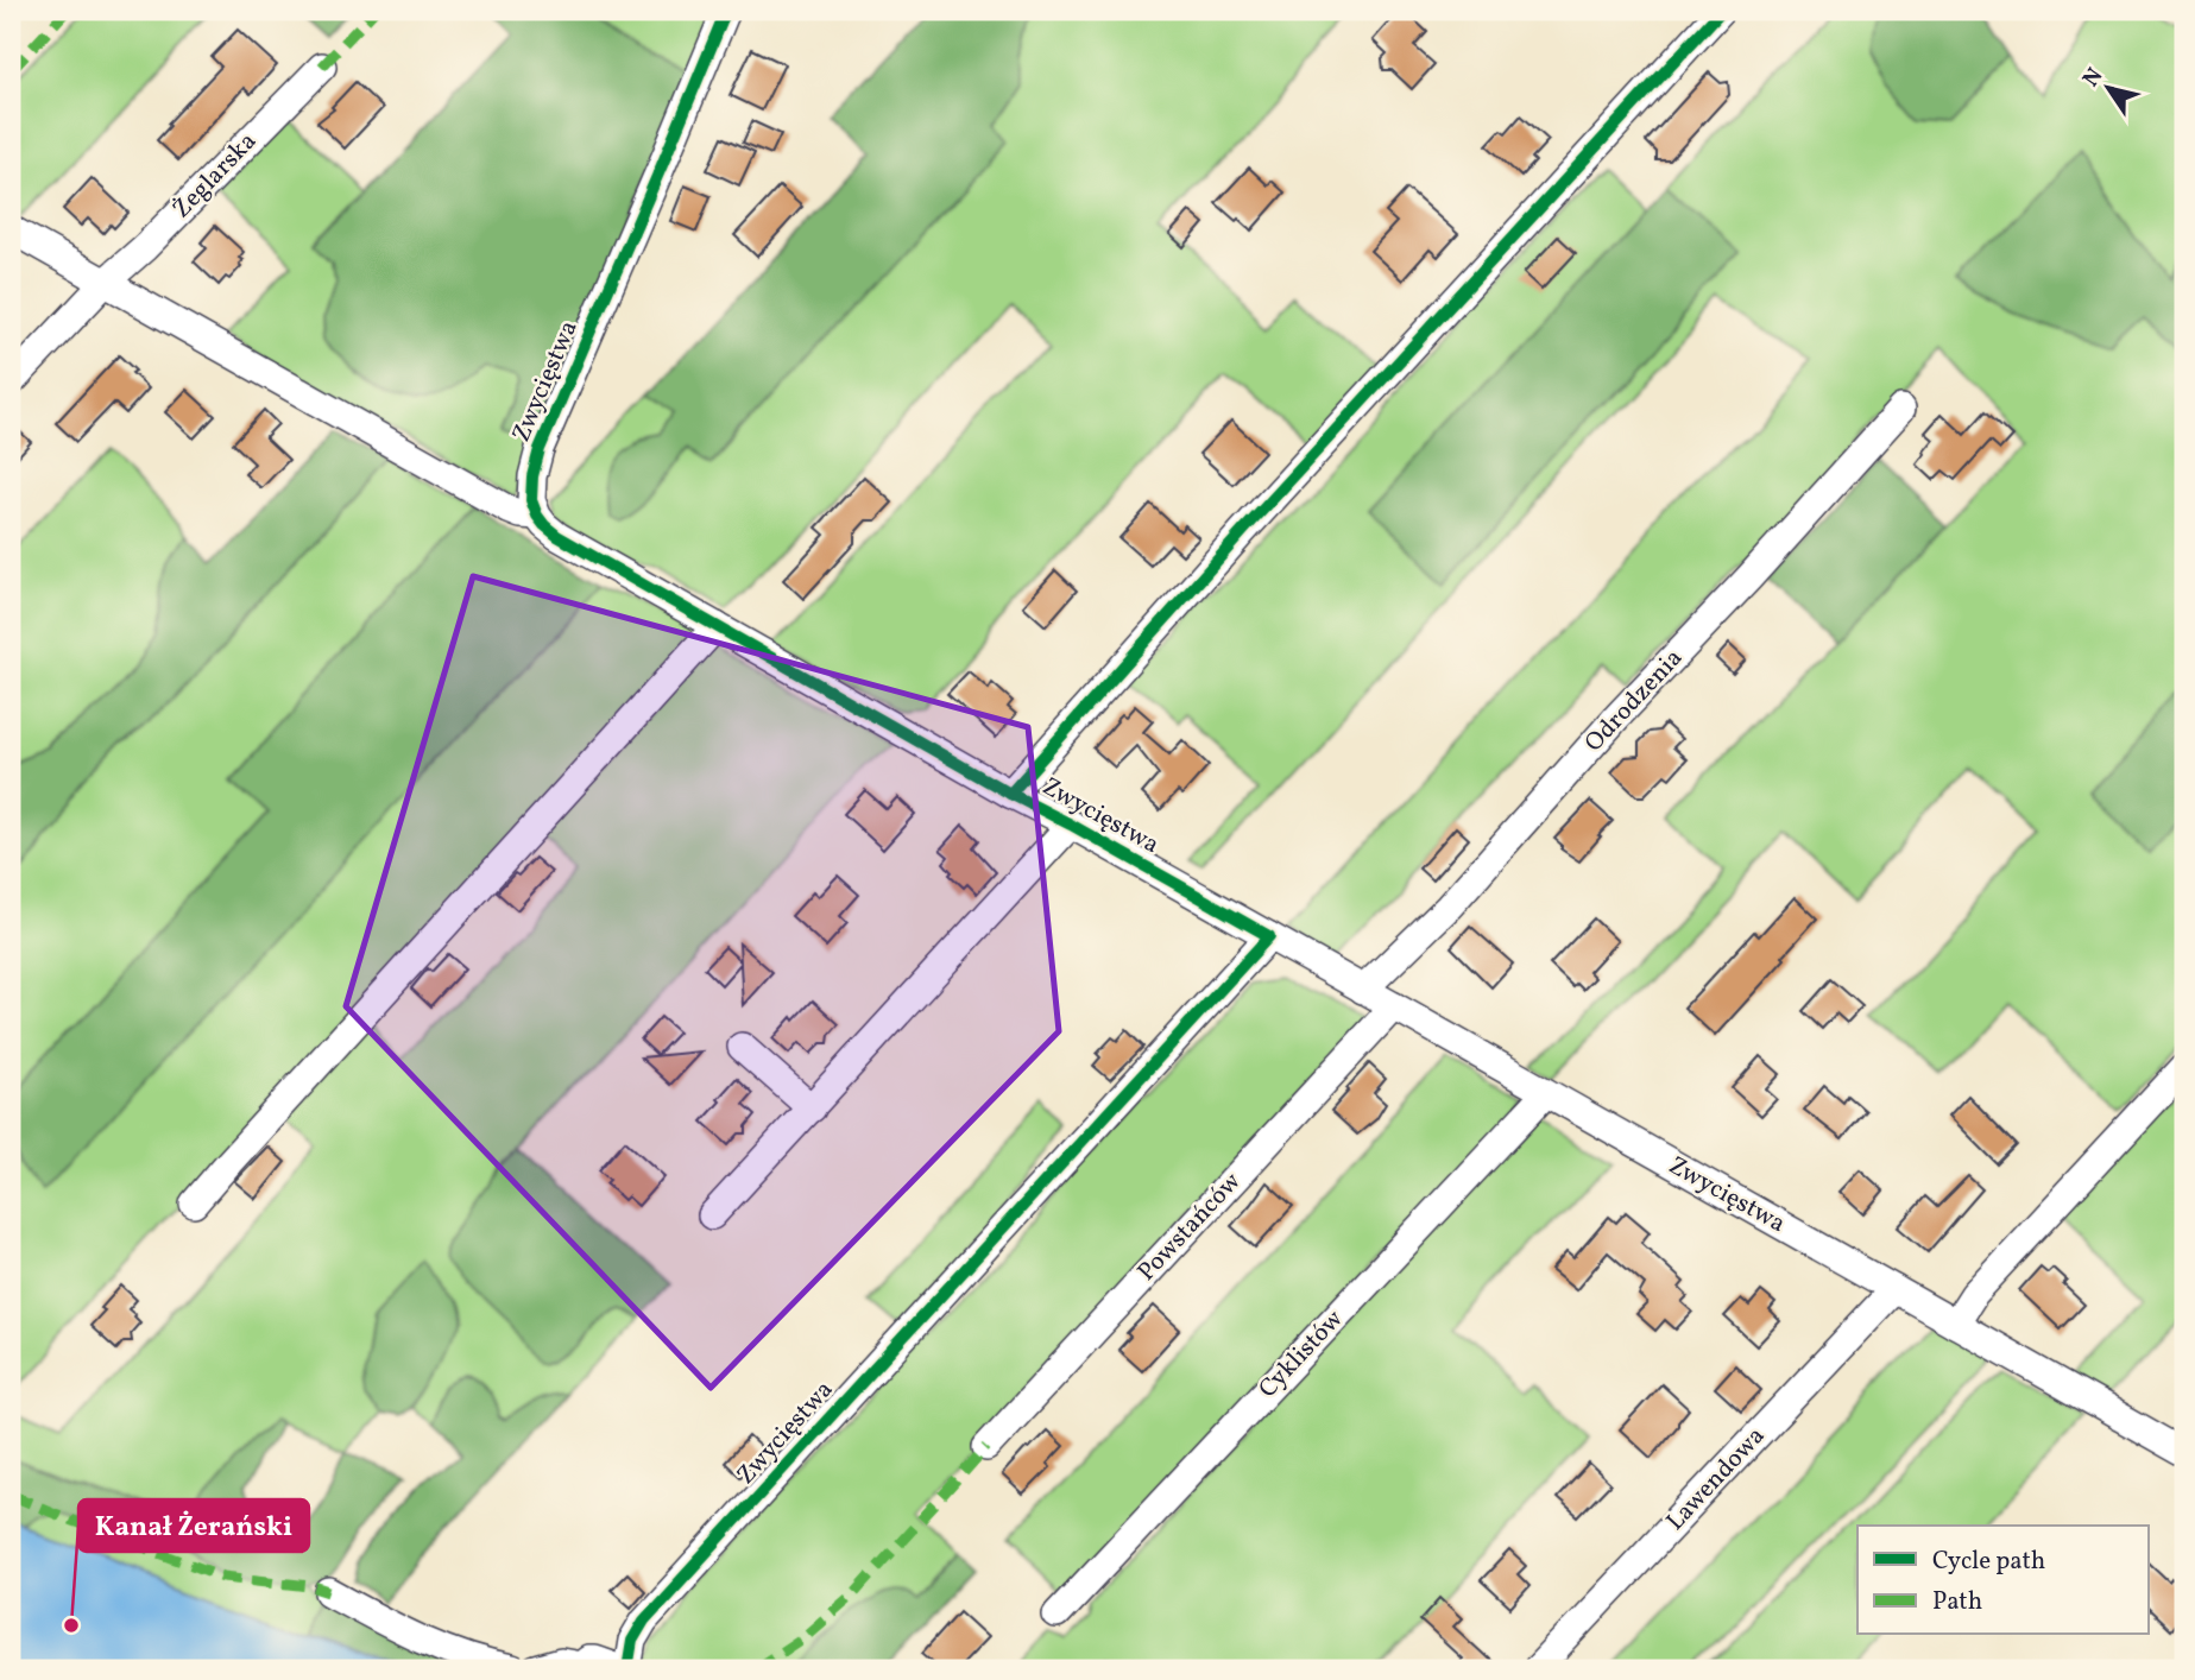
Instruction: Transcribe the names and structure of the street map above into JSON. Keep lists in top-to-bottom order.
{
  "streets": {
    "street": [
      "Żeglarska",
      "Zwycięstwa",
      "Odrodzenia",
      "Powstańców",
      "Cyklistów",
      "Lawendowa"
    ]
  },
  "crossings": [
    ["Żeglarska", "Zwycięstwa"],
    ["Zwycięstwa", "Odrodzenia"],
    ["Zwycięstwa", "Powstańców"],
    ["Zwycięstwa", "Cyklistów"],
    ["Zwycięstwa", "Lawendowa"]
  ],
  "places": ["Kanał Żerański"],
  "legend": ["Cycle path", "Path"],
  "north": "top left"
}
